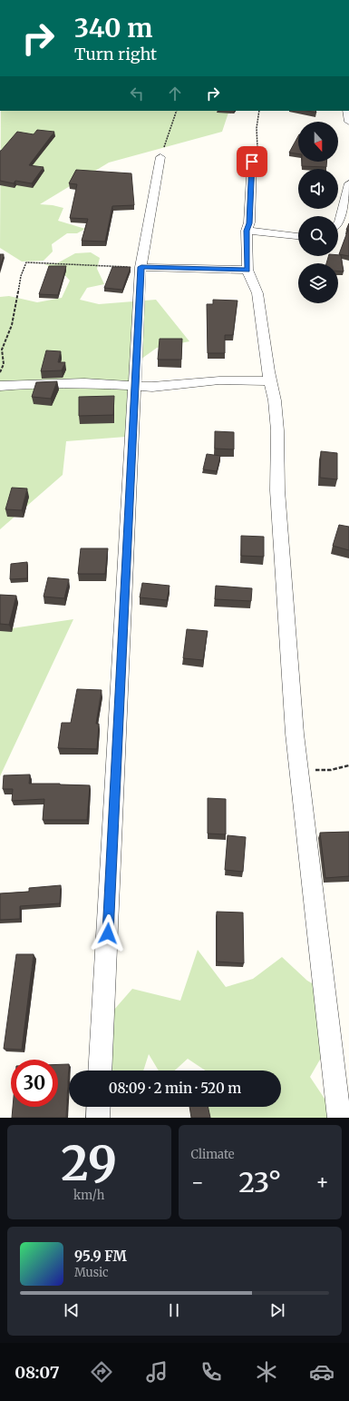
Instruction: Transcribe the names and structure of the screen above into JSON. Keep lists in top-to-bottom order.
{
  "north": "bottom",
  "page": {
    "turn": ["340 m", "Turn right"],
    "limit": "30",
    "trip": "08:09 · 2 min · 520 m",
    "tile": [
      ["29", "km/h"],
      "Climate"
    ],
    "heat": ["−", "23°", "+"],
    "song": ["95.9 FM", "Music"],
    "tabs": "08:07"
  }
}
